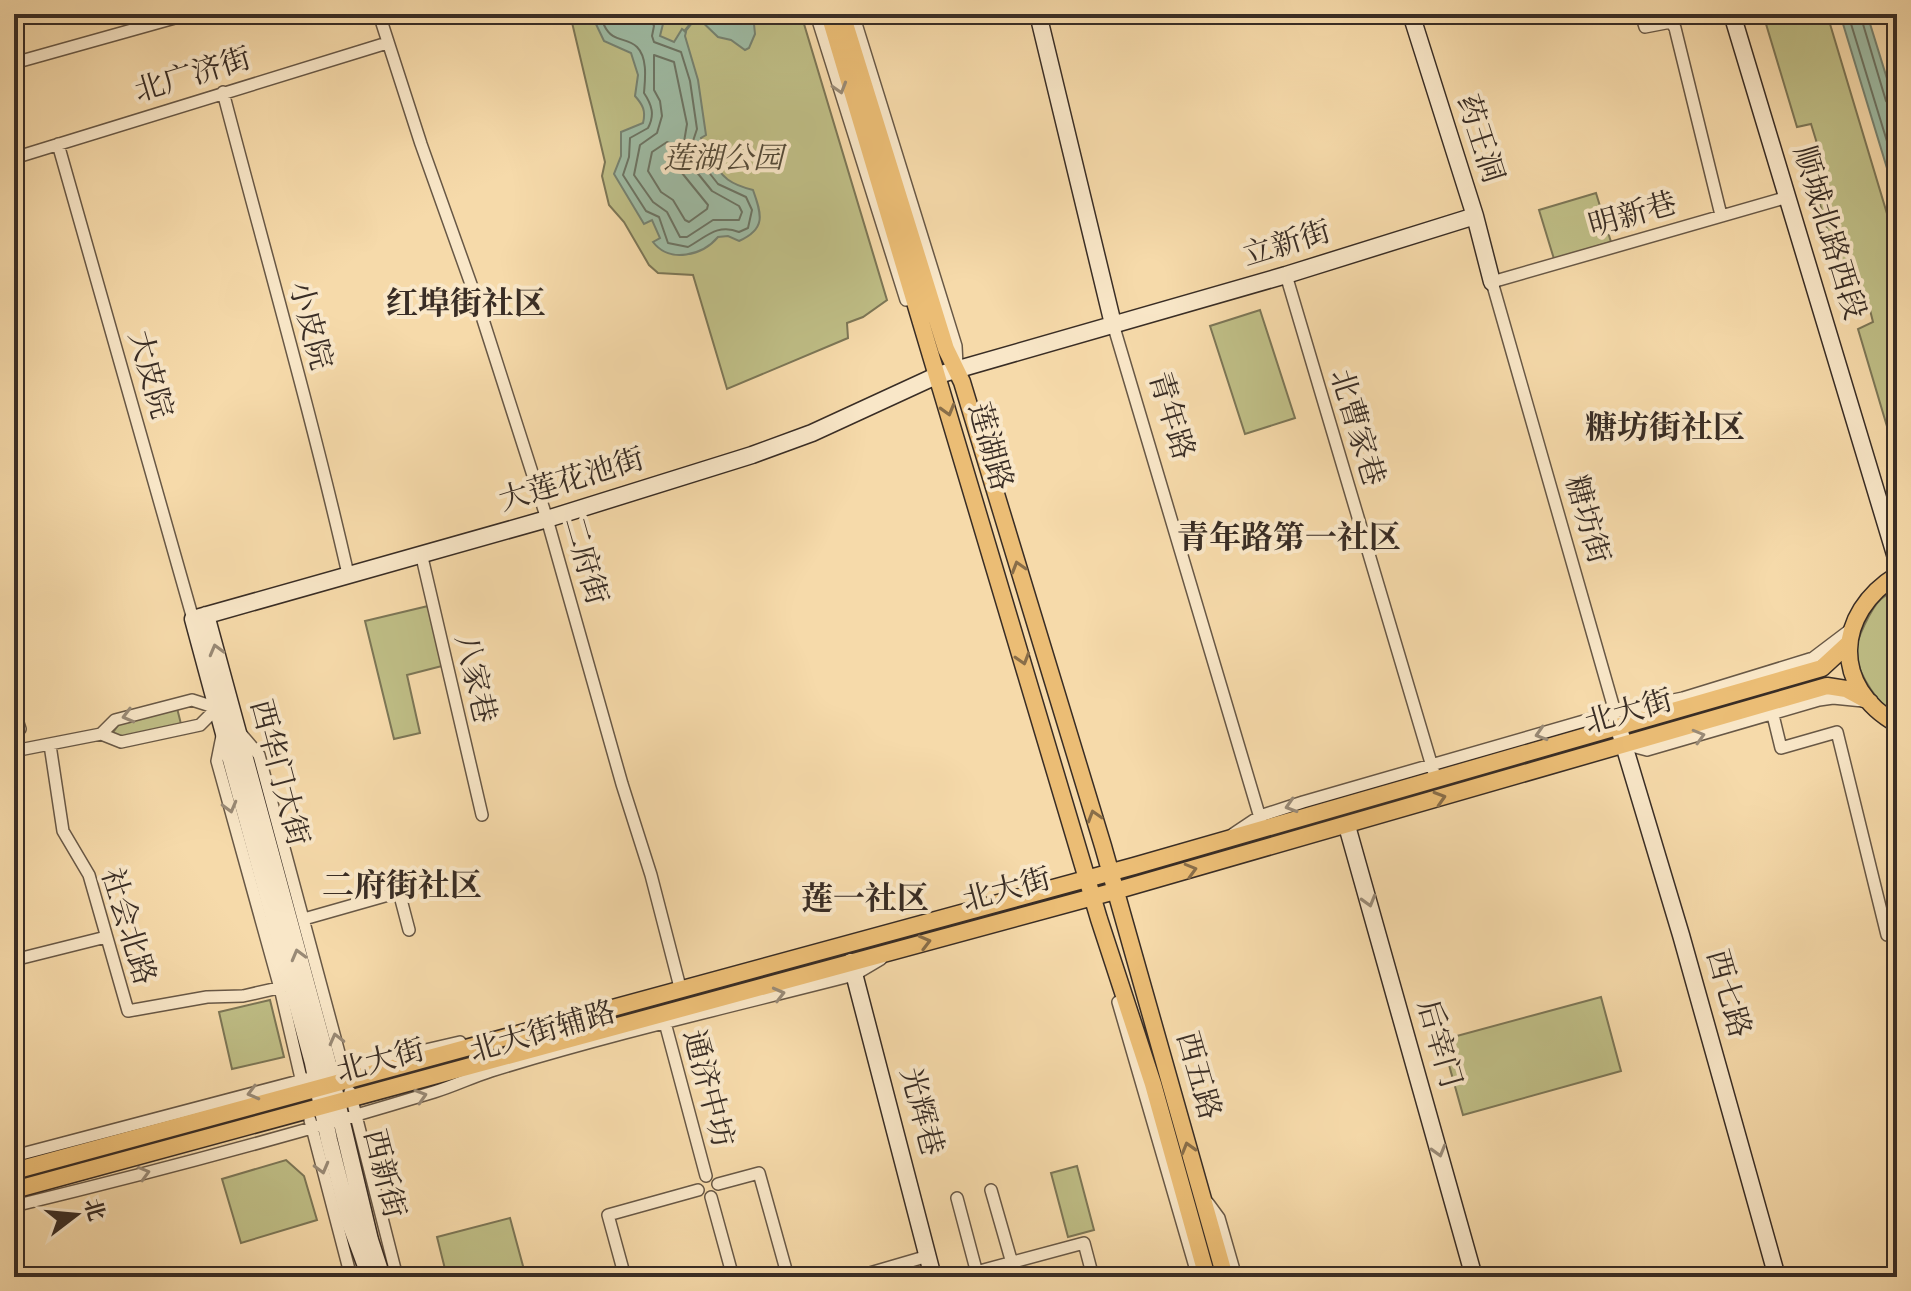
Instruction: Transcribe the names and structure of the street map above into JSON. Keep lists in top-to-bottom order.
{
  "streets": {
    "main road": ["莲湖路", "北大街", "西五路"],
    "street": [
      "北广济街",
      "药王洞",
      "明新巷",
      "顺城北路西段",
      "立新街",
      "小皮院",
      "大皮院",
      "青年路",
      "北曹家巷",
      "大莲花池街",
      "糖坊街",
      "二府街",
      "八家巷",
      "西华门大街",
      "社会北路",
      "西七路",
      "后宰门",
      "通济中坊",
      "光辉巷",
      "西新街"
    ]
  },
  "crossings": [
    ["北广济街", "小皮院"],
    ["北广济街", "大皮院"],
    ["北广济街", "二府街"],
    ["药王洞", "明新巷"],
    ["药王洞", "立新街"],
    ["药王洞", "糖坊街"],
    ["明新巷", "顺城北路西段"],
    ["明新巷", "糖坊街"],
    ["立新街", "青年路"],
    ["立新街", "北曹家巷"],
    ["立新街", "莲湖路"],
    ["立新街", "大莲花池街"],
    ["小皮院", "大莲花池街"],
    ["大皮院", "大莲花池街"],
    ["大皮院", "西华门大街"],
    ["青年路", "北大街"],
    ["北曹家巷", "北大街"],
    ["莲湖路", "大莲花池街"],
    ["莲湖路", "北大街"],
    ["莲湖路", "西五路"],
    ["大莲花池街", "二府街"],
    ["大莲花池街", "八家巷"],
    ["大莲花池街", "西华门大街"],
    ["糖坊街", "北大街"],
    ["糖坊街", "西七路"],
    ["二府街", "北大街"],
    ["北大街", "西华门大街"],
    ["北大街", "西七路"],
    ["北大街", "后宰门"],
    ["北大街", "西五路"],
    ["北大街", "通济中坊"],
    ["北大街", "光辉巷"],
    ["北大街", "西新街"],
    ["西华门大街", "社会北路"],
    ["西华门大街", "西新街"]
  ],
  "one_way": ["后宰门"],
  "districts": [
    "红埠街社区",
    "糖坊街社区",
    "青年路第一社区",
    "二府街社区",
    "莲一社区"
  ],
  "parks": ["莲湖公园"],
  "north": "right"
}
